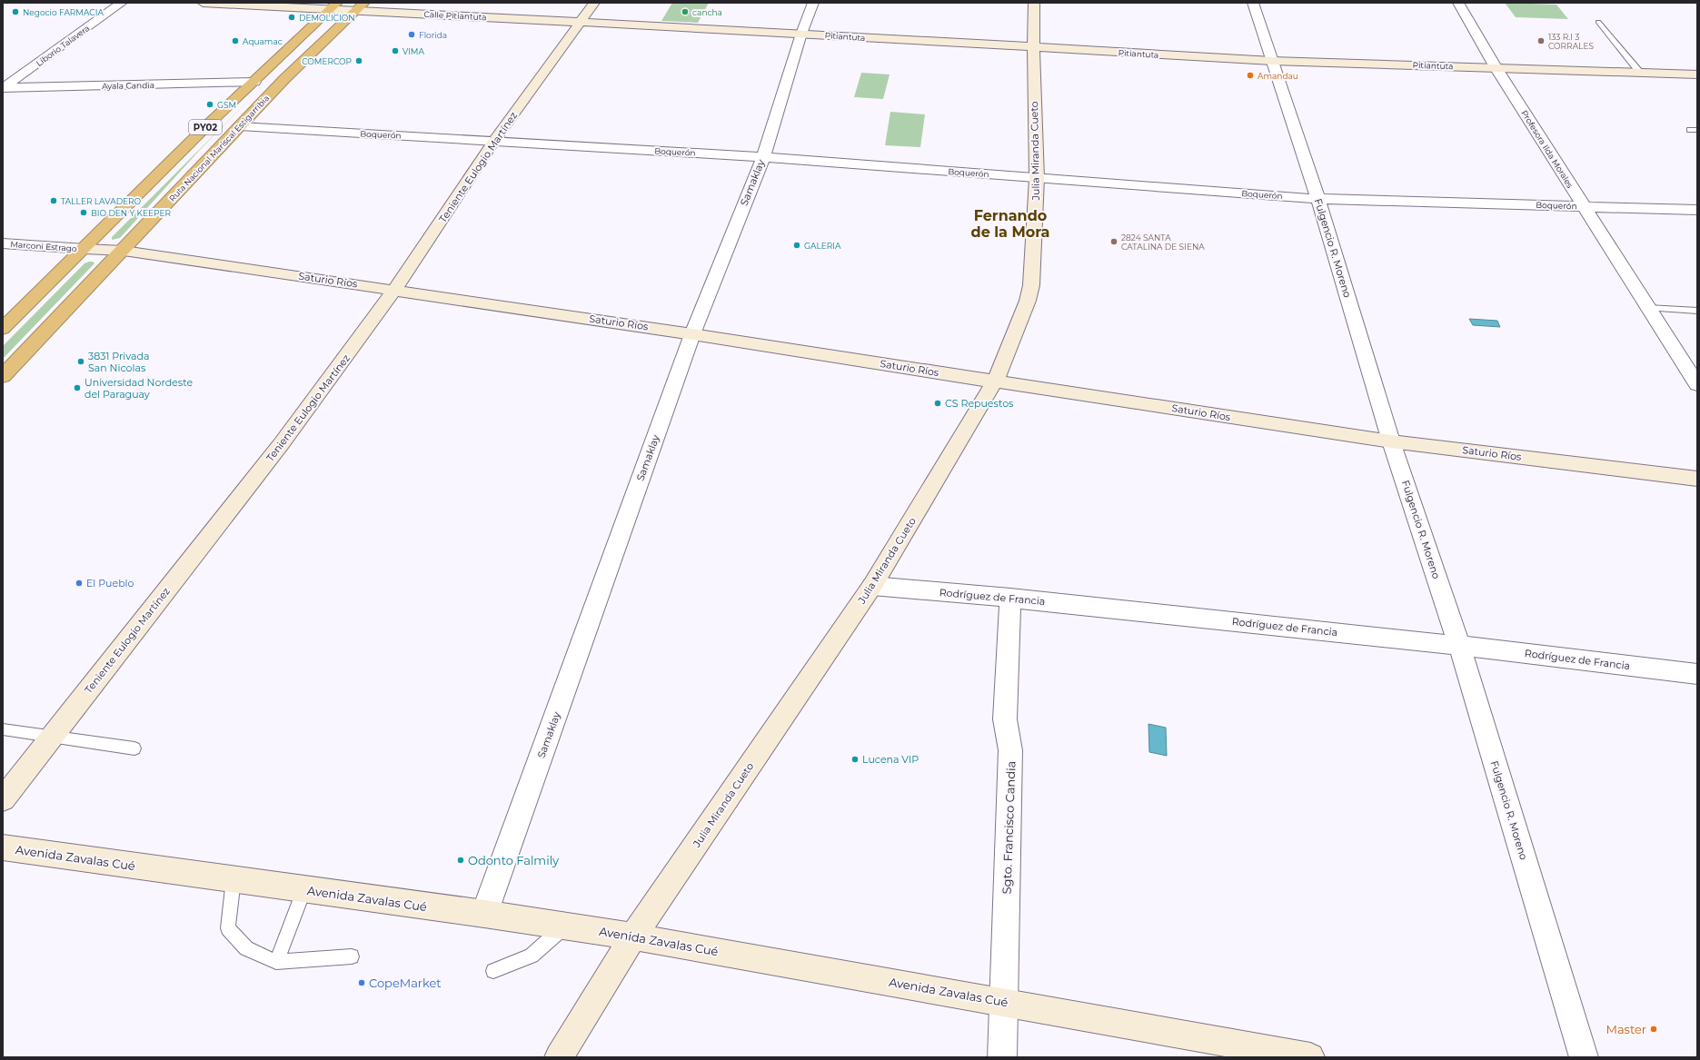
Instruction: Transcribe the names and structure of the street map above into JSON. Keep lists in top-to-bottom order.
{
  "streets": {
    "highway": ["PY02", "Ruta Nacional Mariscal Estigarribia"],
    "street": [
      "Calle Pitiantuta",
      "Pitiantuta",
      "Liborio Talavera",
      "Ayala Candia",
      "Boquerón",
      "Profesora Ilda Morales",
      "Julia Miranda Cueto",
      "Teniente Eulogio Martínez",
      "Samaklay",
      "Marconi Estrago",
      "Fulgencio R. Moreno",
      "Saturio Ríos",
      "Rodríguez de Francia",
      "Sgto. Francisco Candia",
      "Avenida Zavalas Cué"
    ]
  },
  "crossings": [
    ["Calle Pitiantuta", "Pitiantuta"],
    ["Calle Pitiantuta", "Ruta Nacional Mariscal Estigarribia"],
    ["Calle Pitiantuta", "Teniente Eulogio Martínez"],
    ["Pitiantuta", "Profesora Ilda Morales"],
    ["Pitiantuta", "Julia Miranda Cueto"],
    ["Pitiantuta", "Teniente Eulogio Martínez"],
    ["Pitiantuta", "Samaklay"],
    ["Pitiantuta", "Fulgencio R. Moreno"],
    ["Liborio Talavera", "Ayala Candia"],
    ["Ayala Candia", "Ruta Nacional Mariscal Estigarribia"],
    ["Boquerón", "Ruta Nacional Mariscal Estigarribia"],
    ["Boquerón", "Profesora Ilda Morales"],
    ["Boquerón", "Julia Miranda Cueto"],
    ["Boquerón", "Teniente Eulogio Martínez"],
    ["Boquerón", "Samaklay"],
    ["Boquerón", "Fulgencio R. Moreno"],
    ["Ruta Nacional Mariscal Estigarribia", "Marconi Estrago"],
    ["Ruta Nacional Mariscal Estigarribia", "Saturio Ríos"],
    ["Julia Miranda Cueto", "Saturio Ríos"],
    ["Julia Miranda Cueto", "Rodríguez de Francia"],
    ["Julia Miranda Cueto", "Avenida Zavalas Cué"],
    ["Teniente Eulogio Martínez", "Saturio Ríos"],
    ["Samaklay", "Saturio Ríos"],
    ["Samaklay", "Avenida Zavalas Cué"],
    ["Marconi Estrago", "Saturio Ríos"],
    ["Fulgencio R. Moreno", "Saturio Ríos"],
    ["Fulgencio R. Moreno", "Rodríguez de Francia"],
    ["Rodríguez de Francia", "Sgto. Francisco Candia"],
    ["Sgto. Francisco Candia", "Avenida Zavalas Cué"]
  ],
  "districts": ["Fernando de la Mora"],
  "places": [
    "Negocio FARMACIA",
    "cancha",
    "DEMOLICION",
    "Florida",
    "Aquamac",
    "133 R.I 3 CORRALES",
    "VIMA",
    "COMERCOP",
    "Amandau",
    "GSM",
    "TALLER LAVADERO",
    "BIO DEN Y KEEPER",
    "2824 SANTA CATALINA DE SIENA",
    "GALERIA",
    "3831 Privada San Nicolas",
    "Universidad Nordeste del Paraguay",
    "CS Repuestos",
    "El Pueblo",
    "Lucena VIP",
    "Odonto Falmily",
    "CopeMarket",
    "Master"
  ]
}
